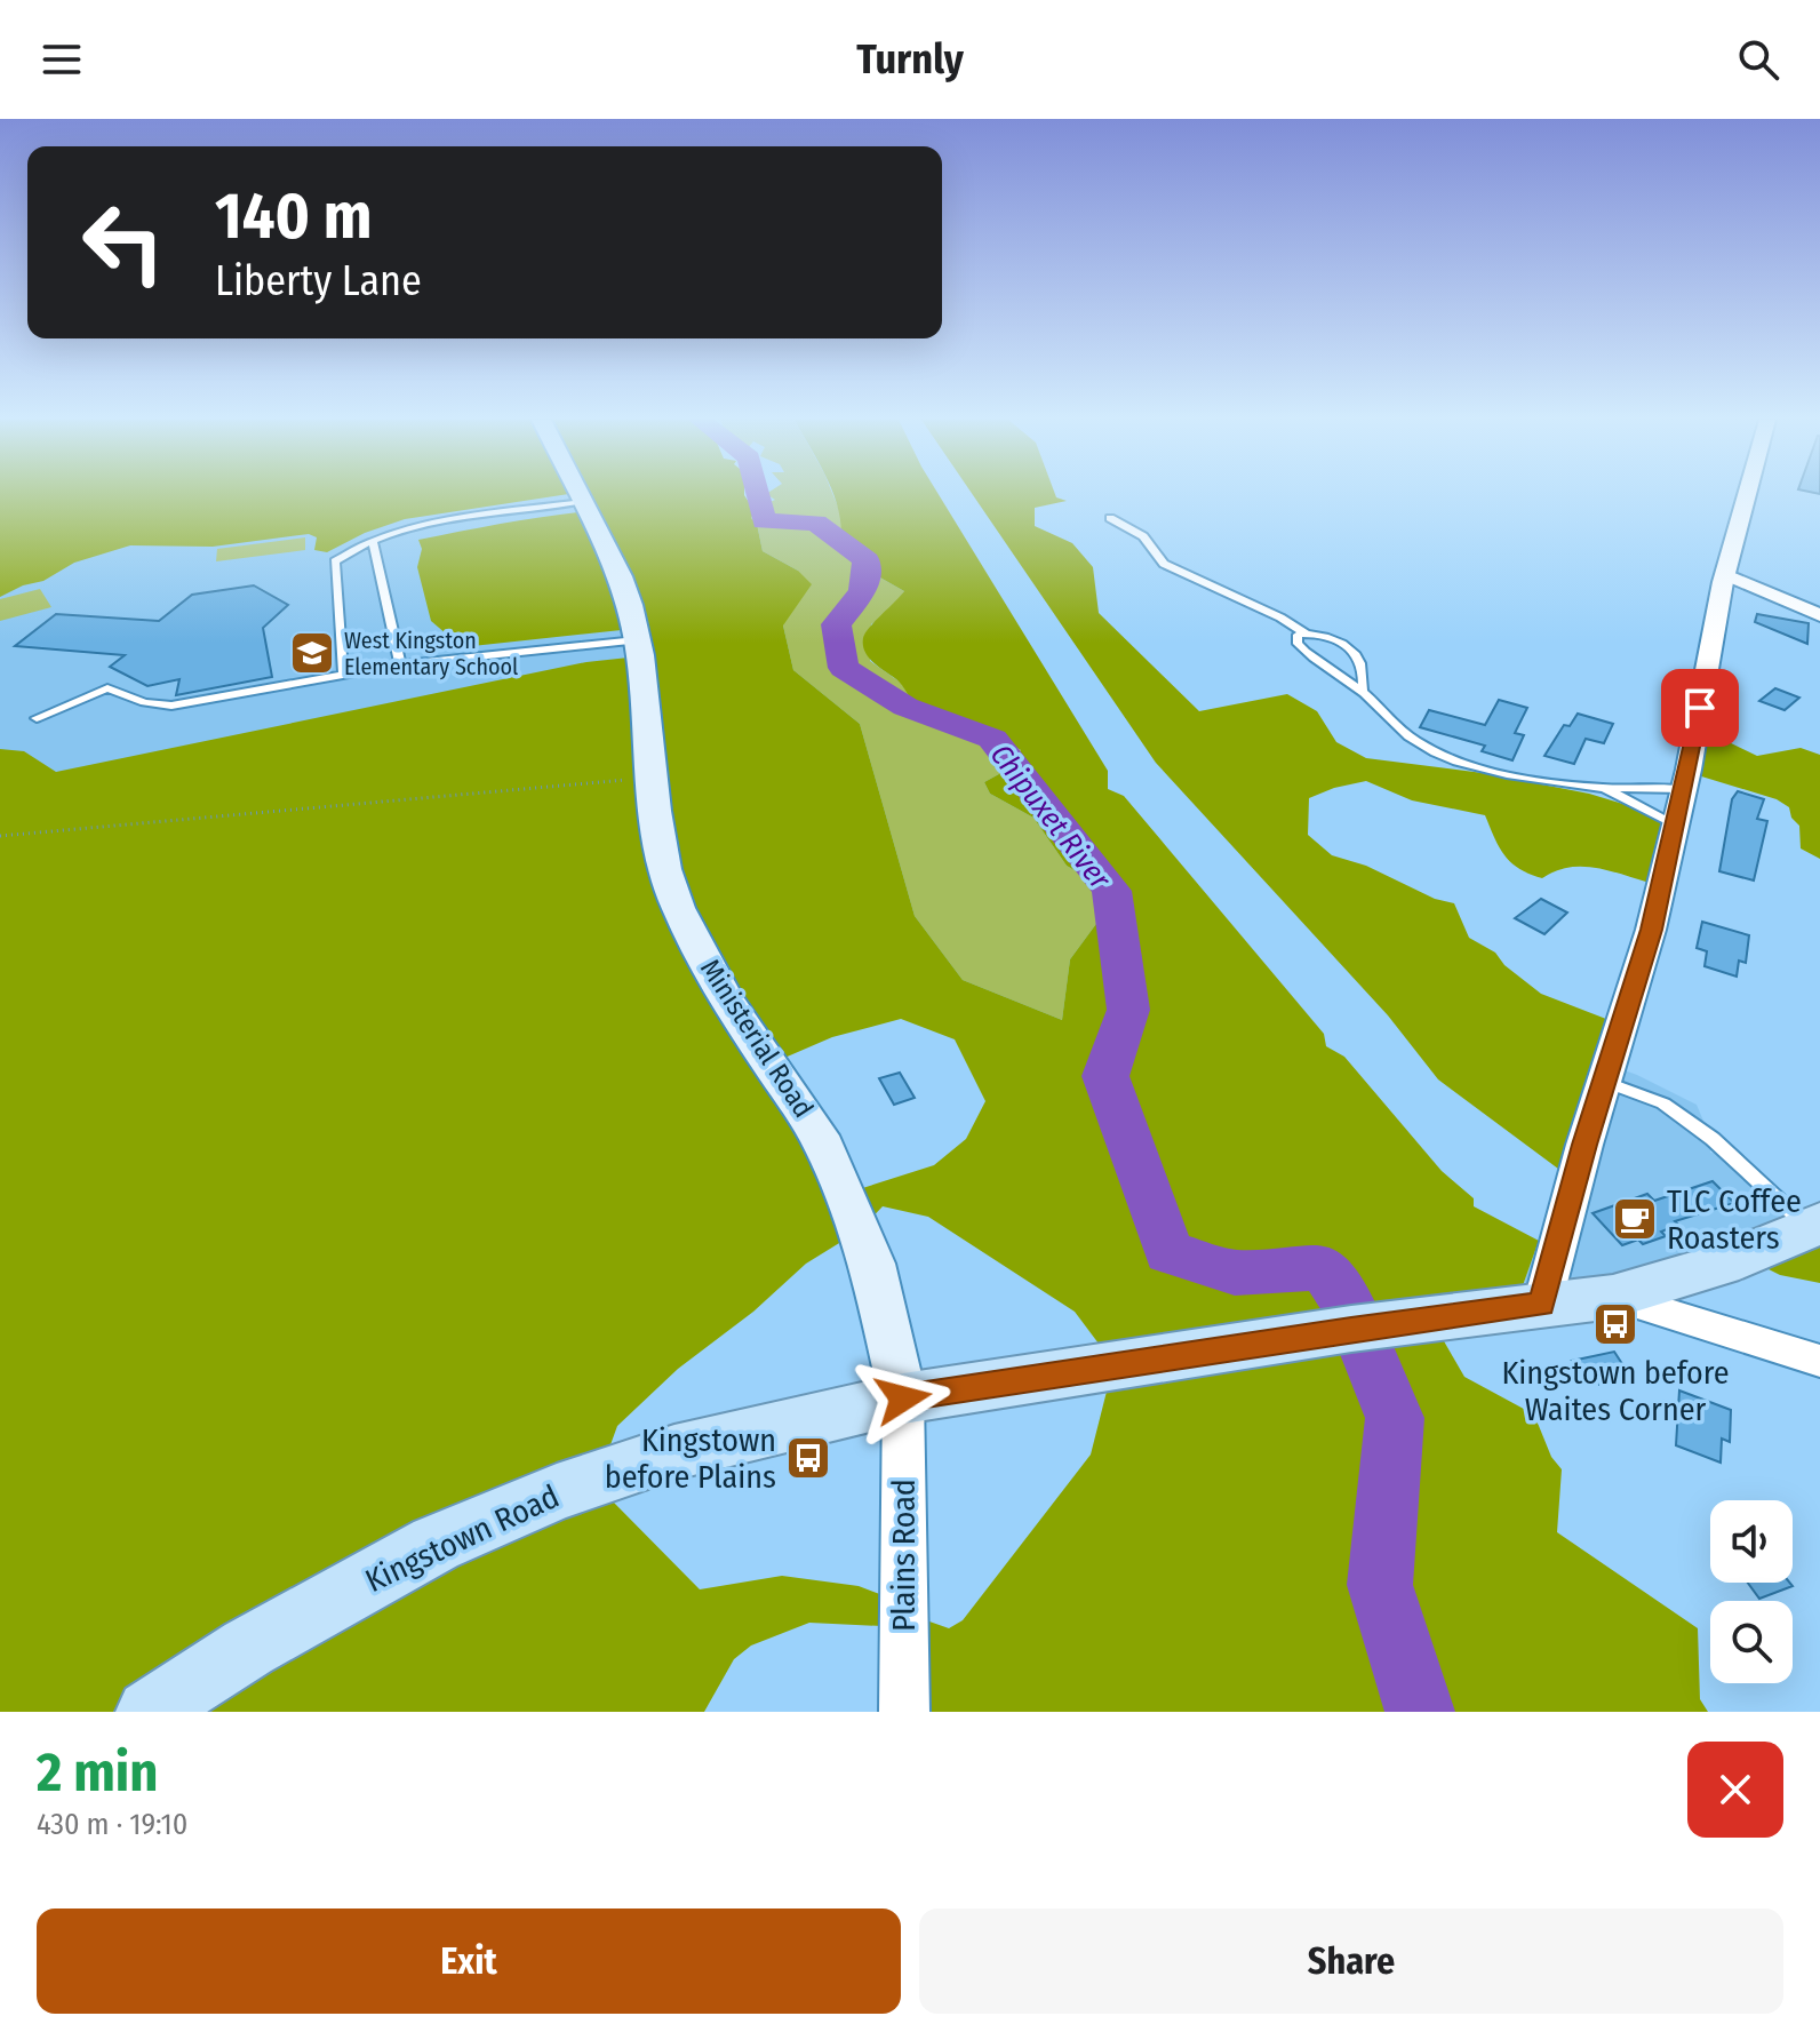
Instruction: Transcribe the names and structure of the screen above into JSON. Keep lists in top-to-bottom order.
{
  "streets": {
    "main road": ["Ministerial Road", "Kingstown Road"],
    "street": ["Plains Road"]
  },
  "crossings": [
    ["Ministerial Road", "Kingstown Road"],
    ["Ministerial Road", "Plains Road"],
    ["Kingstown Road", "Plains Road"]
  ],
  "water": ["Chipuxet River"],
  "places": {
    "school or university": ["West Kingston Elementary School"],
    "cafe": ["TLC Coffee Roasters"],
    "bus stop": ["Kingstown before Waites Corner", "Kingstown before Plains"]
  },
  "page": {
    "header": "Turnly",
    "turn": ["140 m", "Liberty Lane"],
    "heading": ["2 min", "430 m · 19:10"],
    "buttons": ["Exit", "Share"]
  }
}
